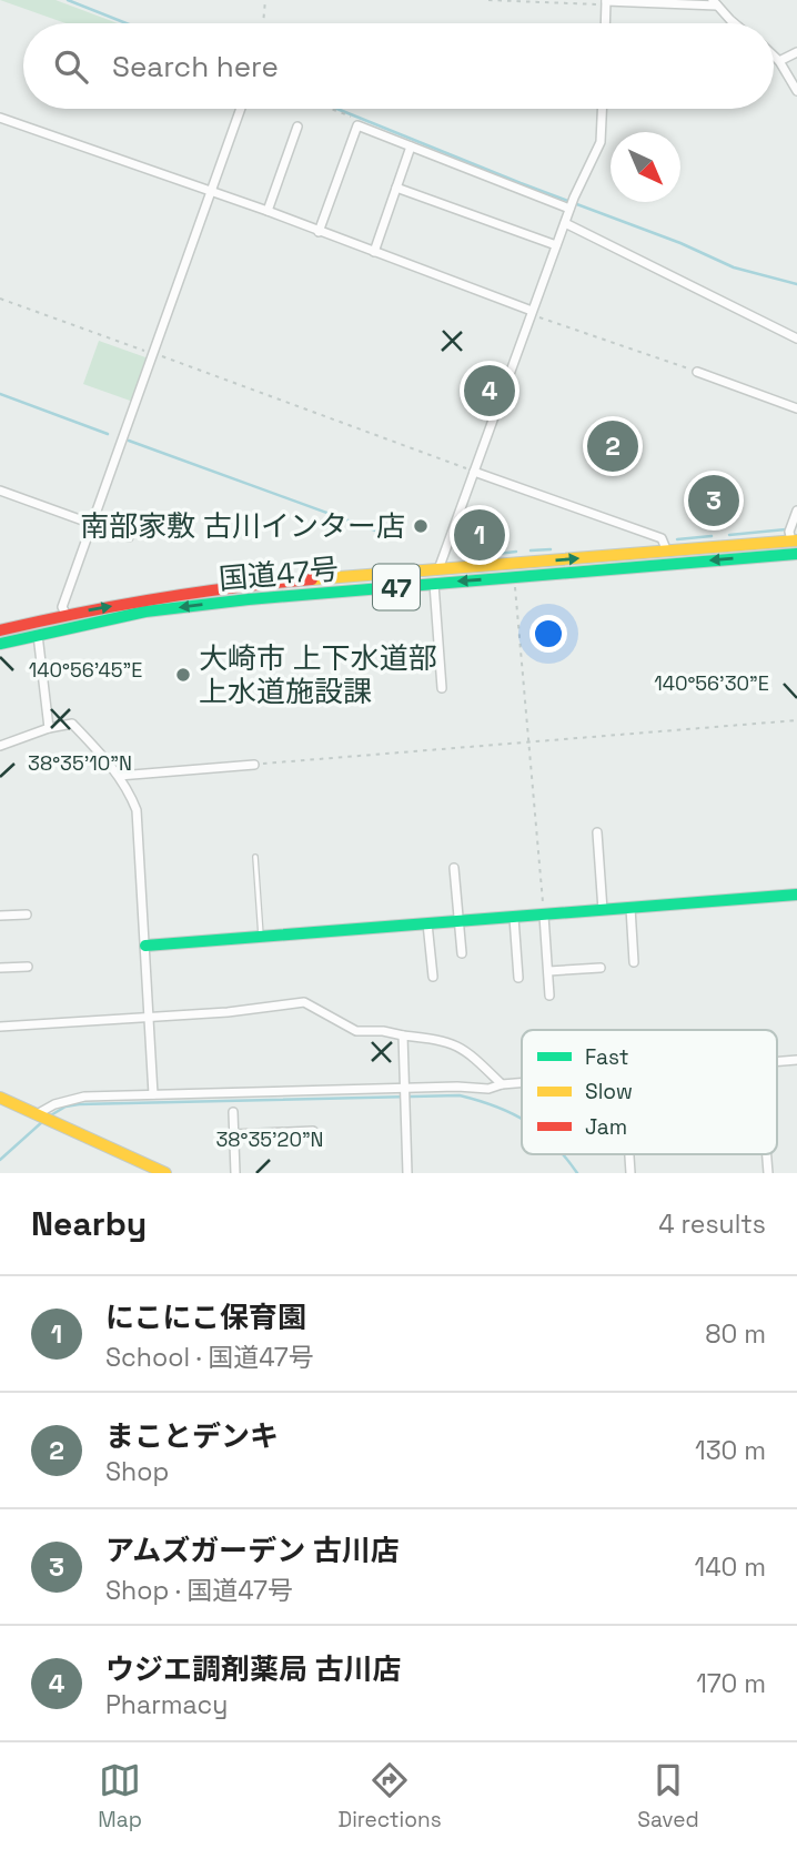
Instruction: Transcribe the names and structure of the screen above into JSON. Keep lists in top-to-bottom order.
{
  "streets": {
    "main road": ["国道47号", "47"]
  },
  "places": ["南部家敷 古川インター店", "大崎市 上下水道部 上水道施設課"],
  "legend": ["Fast", "Slow", "Jam"],
  "north": "bottom right",
  "page": {
    "search": "Search here",
    "pins": [
      "4",
      "2",
      "3",
      "1"
    ],
    "heading": ["Nearby", "4 results"],
    "list": [
      {
        "mark": "1",
        "name": "にこにこ保育園",
        "note": "School · 国道47号",
        "value": "80 m"
      },
      {
        "mark": "2",
        "name": "まことデンキ",
        "note": "Shop",
        "value": "130 m"
      },
      {
        "mark": "3",
        "name": "アムズガーデン 古川店",
        "note": "Shop · 国道47号",
        "value": "140 m"
      },
      {
        "mark": "4",
        "name": "ウジエ調剤薬局 古川店",
        "note": "Pharmacy",
        "value": "170 m"
      }
    ],
    "nav": ["Map", "Directions", "Saved"]
  },
  "coordinates": [
    "140°56'45\"E",
    "140°56'30\"E",
    "38°35'10\"N",
    "38°35'20\"N"
  ]
}
